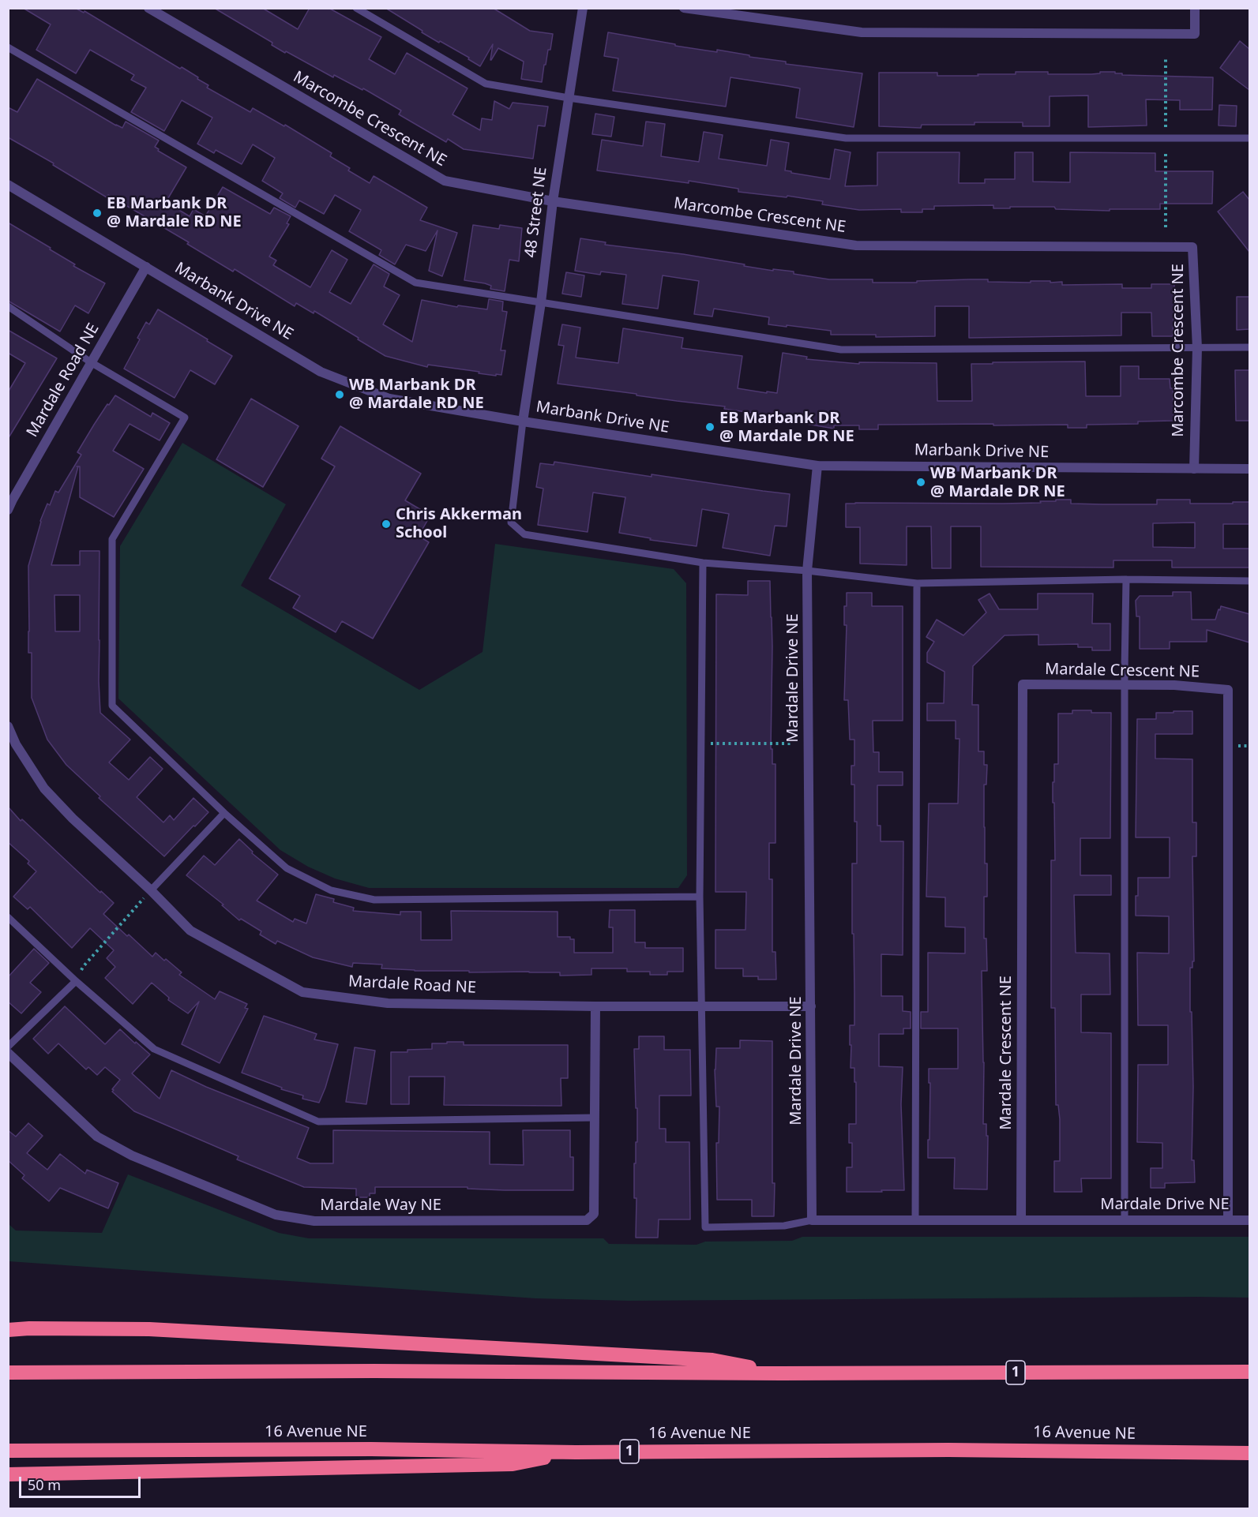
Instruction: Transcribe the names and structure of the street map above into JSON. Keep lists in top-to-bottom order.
{
  "streets": {
    "highway": ["1", "16 Avenue NE"],
    "street": [
      "Marcombe Crescent NE",
      "48 Street NE",
      "Marbank Drive NE",
      "Mardale Road NE",
      "Mardale Crescent NE",
      "Mardale Drive NE",
      "Mardale Way NE"
    ]
  },
  "crossings": [
    ["Marcombe Crescent NE", "48 Street NE"],
    ["Marcombe Crescent NE", "Marbank Drive NE"],
    ["48 Street NE", "Marbank Drive NE"],
    ["Marbank Drive NE", "Mardale Road NE"],
    ["Marbank Drive NE", "Mardale Drive NE"],
    ["Mardale Road NE", "Mardale Drive NE"],
    ["Mardale Road NE", "Mardale Way NE"],
    ["Mardale Crescent NE", "Mardale Drive NE"]
  ],
  "places": [
    "EB Marbank DR @ Mardale RD NE",
    "WB Marbank DR @ Mardale RD NE",
    "EB Marbank DR @ Mardale DR NE",
    "WB Marbank DR @ Mardale DR NE",
    "Chris Akkerman School"
  ],
  "scale_bar": "50 m"
}
